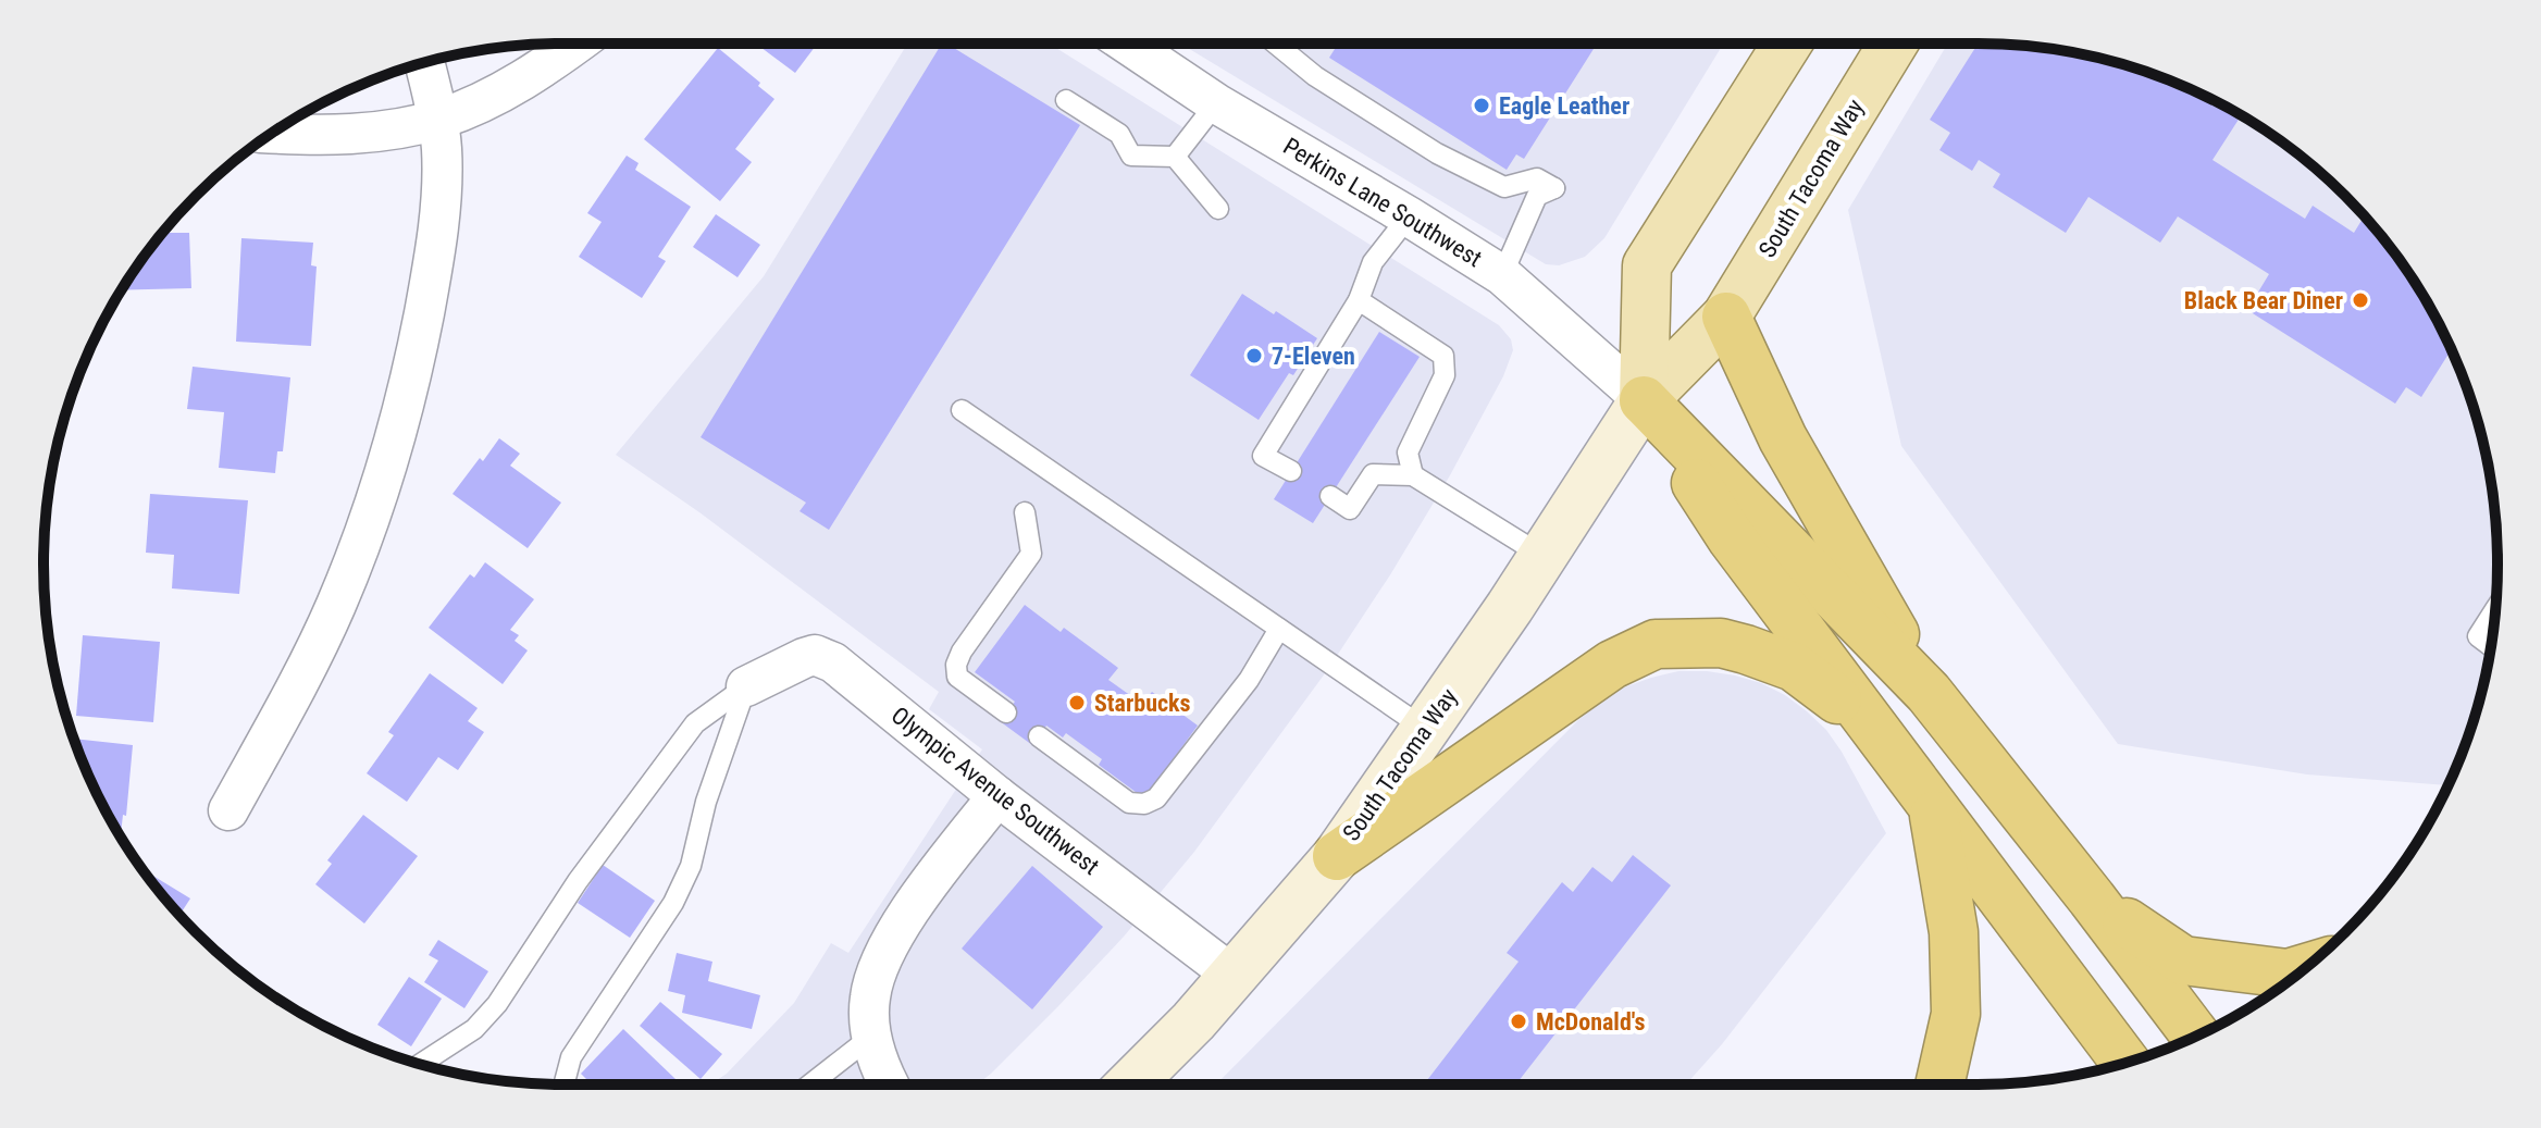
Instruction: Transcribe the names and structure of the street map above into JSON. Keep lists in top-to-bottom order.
{
  "streets": {
    "main road": ["South Tacoma Way"],
    "street": ["Perkins Lane Southwest", "Olympic Avenue Southwest"]
  },
  "crossings": [
    ["South Tacoma Way", "Perkins Lane Southwest"],
    ["South Tacoma Way", "Olympic Avenue Southwest"]
  ],
  "places": [
    "Eagle Leather",
    "Black Bear Diner",
    "7-Eleven",
    "Starbucks",
    "McDonald's"
  ]
}
